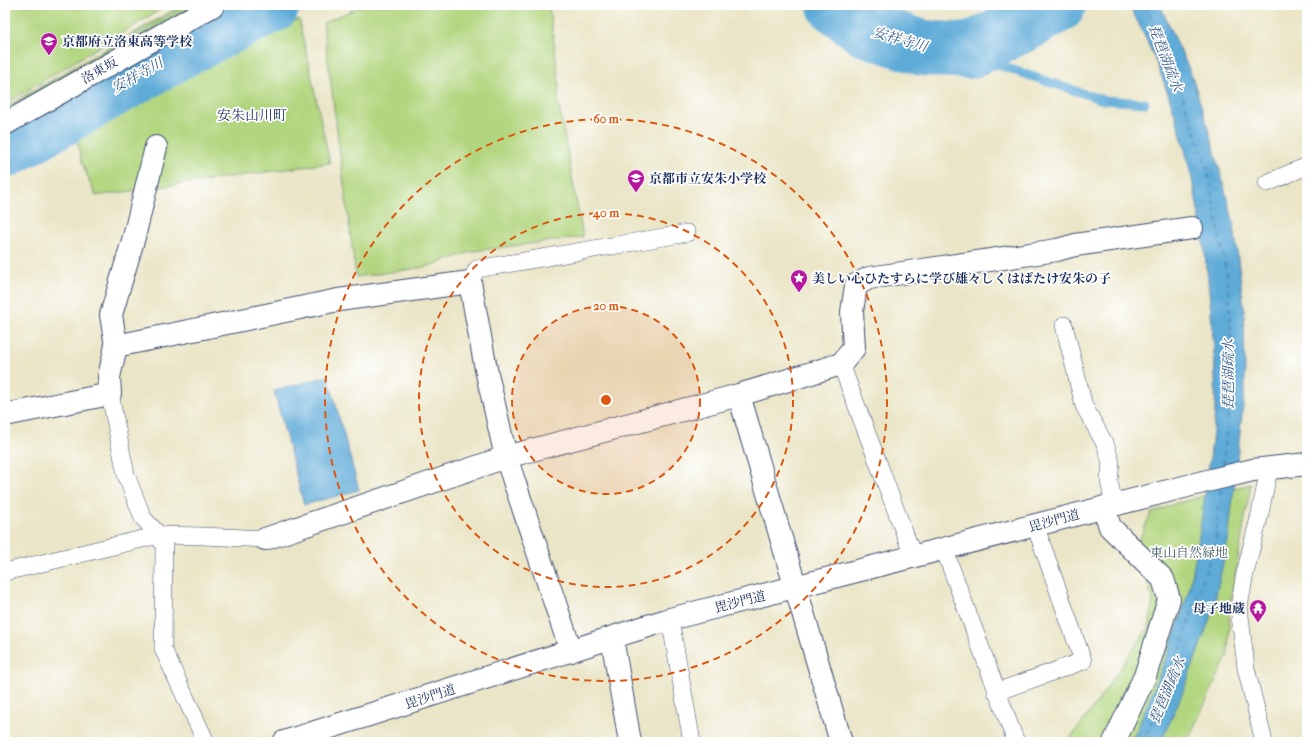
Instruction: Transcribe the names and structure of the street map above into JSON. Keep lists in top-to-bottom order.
{
  "streets": {
    "street": ["洛東坂", "毘沙門道"]
  },
  "districts": ["安朱山川町"],
  "water": ["安祥寺川", "琵琶湖疏水"],
  "parks": ["東山自然緑地"],
  "places": {
    "school or university": ["京都府立洛東高等学校", "京都市立安朱小学校"],
    "place": ["美しい心ひたすらに学び雄々しくはばたけ安朱の子"],
    "temple": ["母子地蔵"]
  },
  "rings": ["60 m", "40 m", "20 m"]
}
